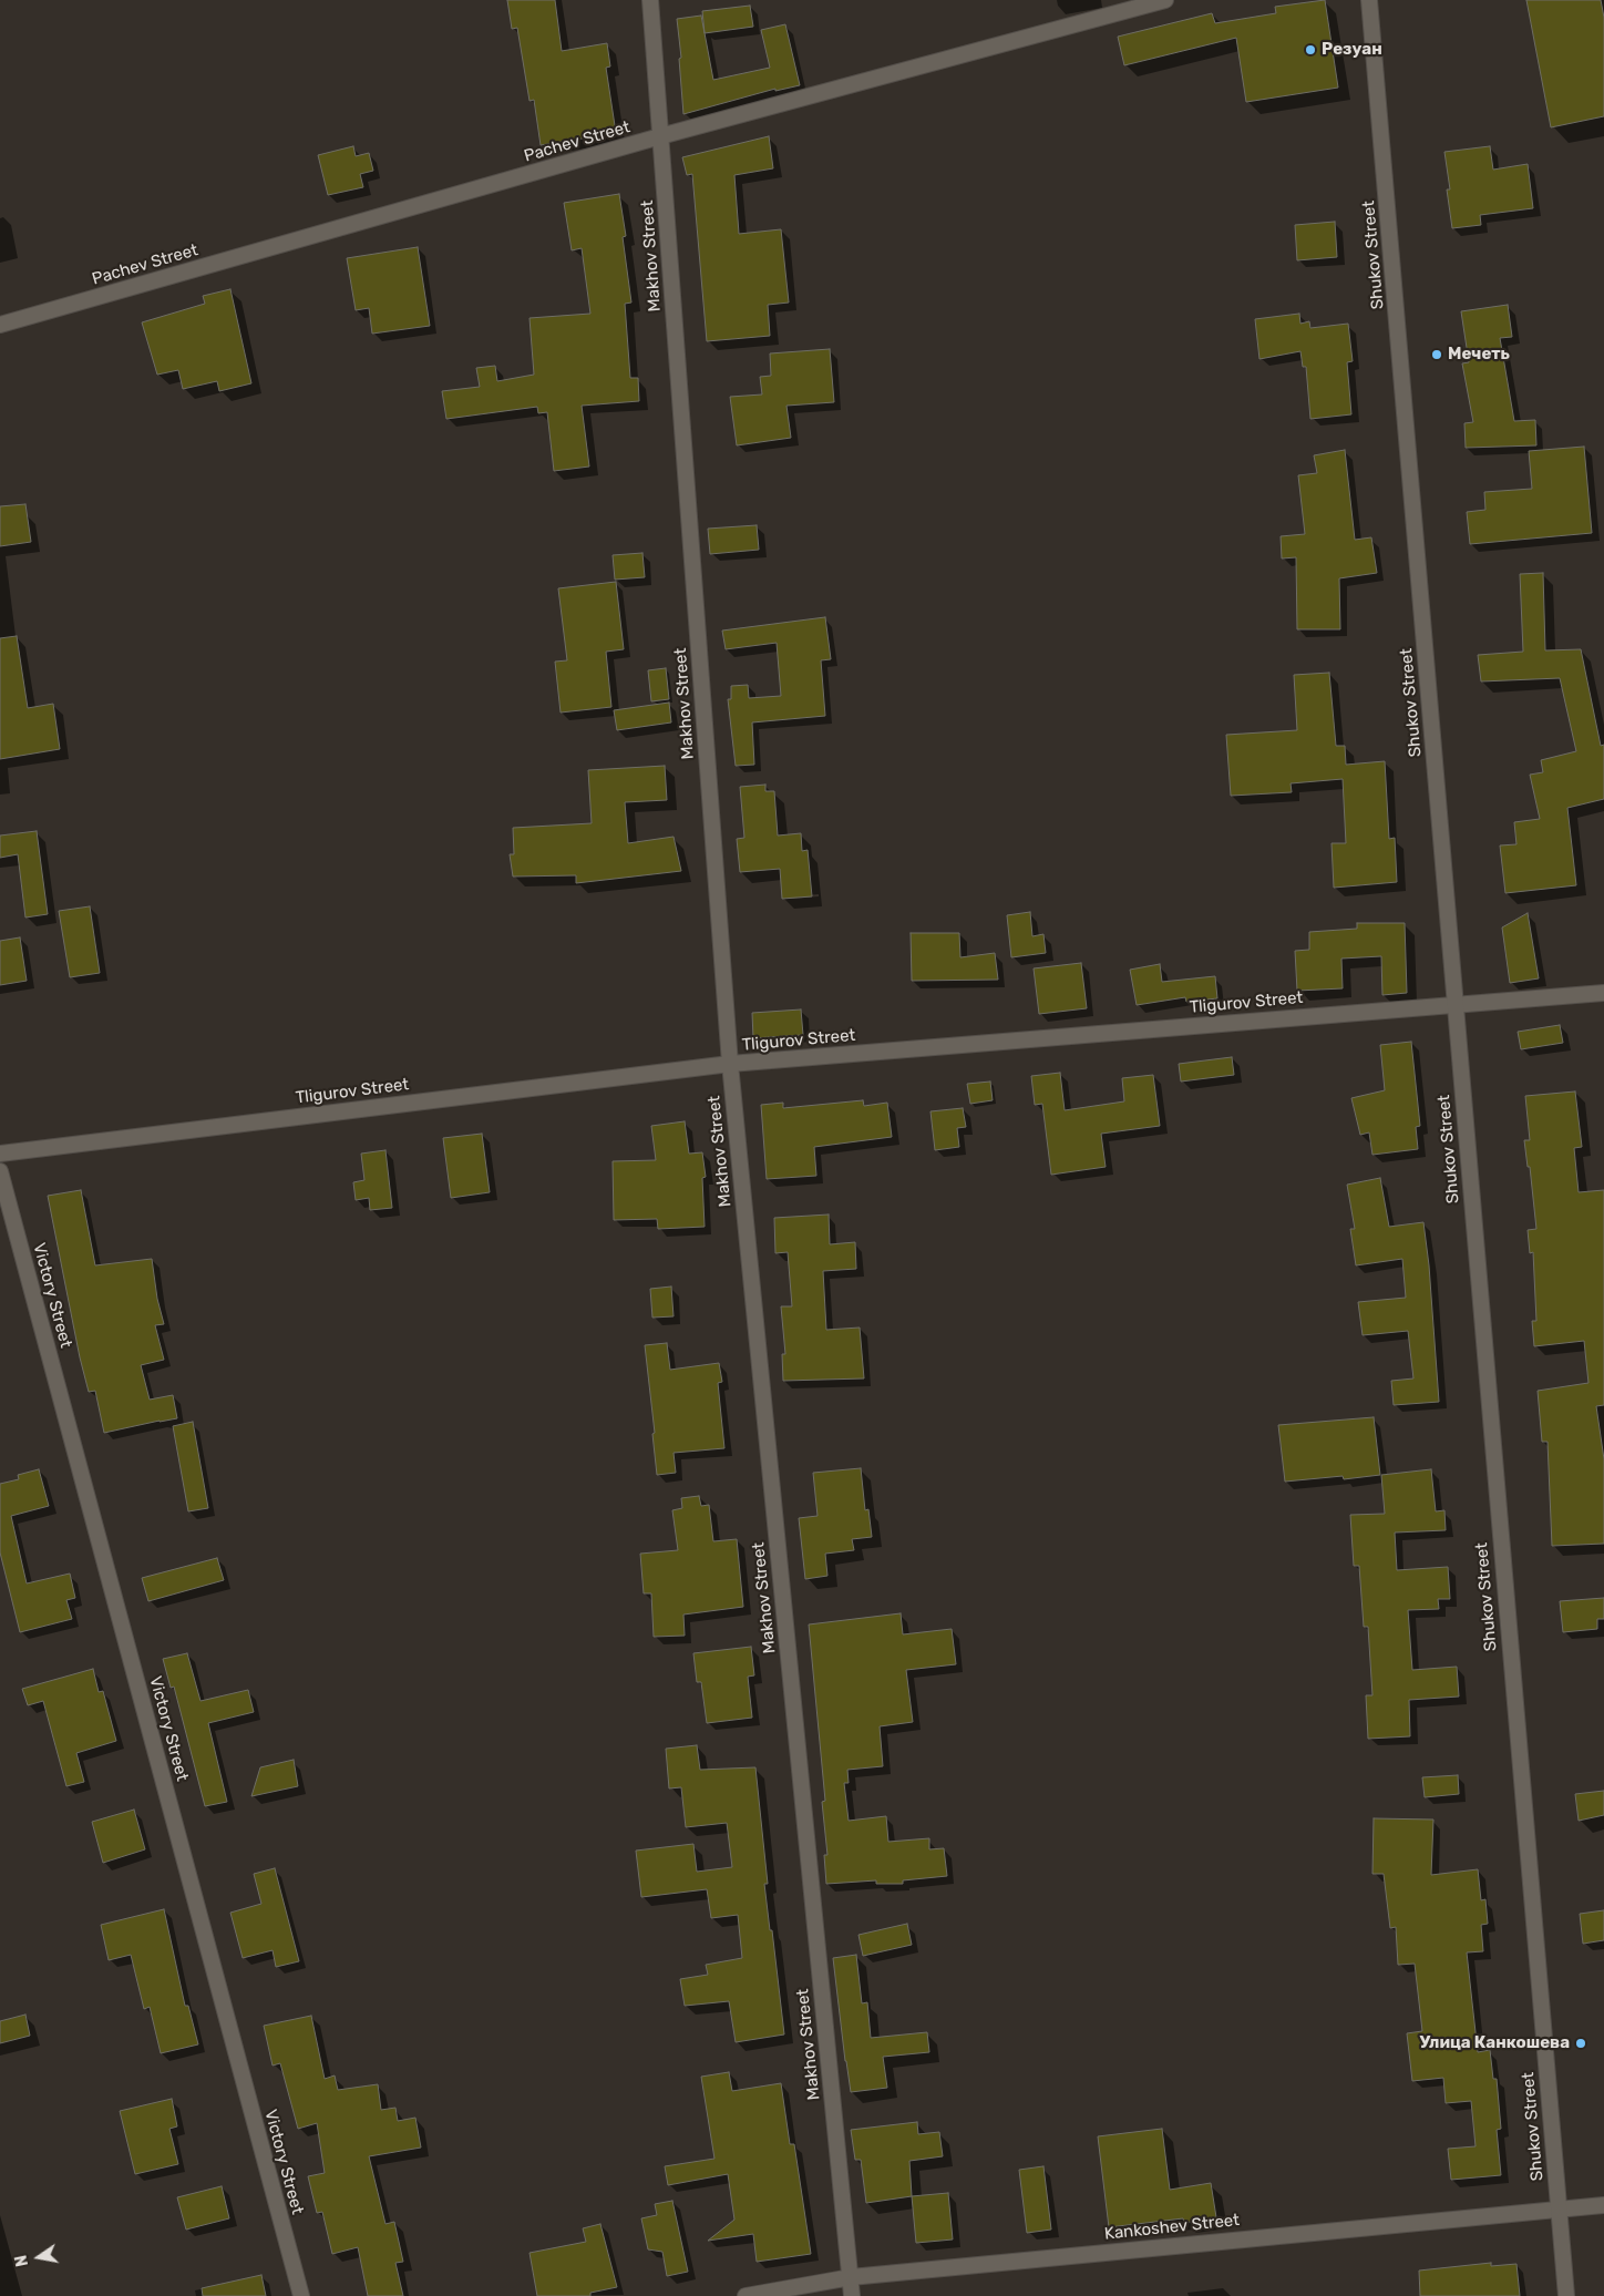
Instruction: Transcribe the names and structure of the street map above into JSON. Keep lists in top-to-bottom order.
{
  "streets": {
    "street": [
      "Pachev Street",
      "Shukov Street",
      "Makhov Street",
      "Tligurov Street",
      "Victory Street",
      "Kankoshev Street"
    ]
  },
  "crossings": [
    ["Pachev Street", "Makhov Street"],
    ["Shukov Street", "Tligurov Street"],
    ["Shukov Street", "Kankoshev Street"],
    ["Makhov Street", "Tligurov Street"],
    ["Makhov Street", "Kankoshev Street"]
  ],
  "places": ["Резуан", "Мечеть", "Улица Канкошева"],
  "north": "left"
}
